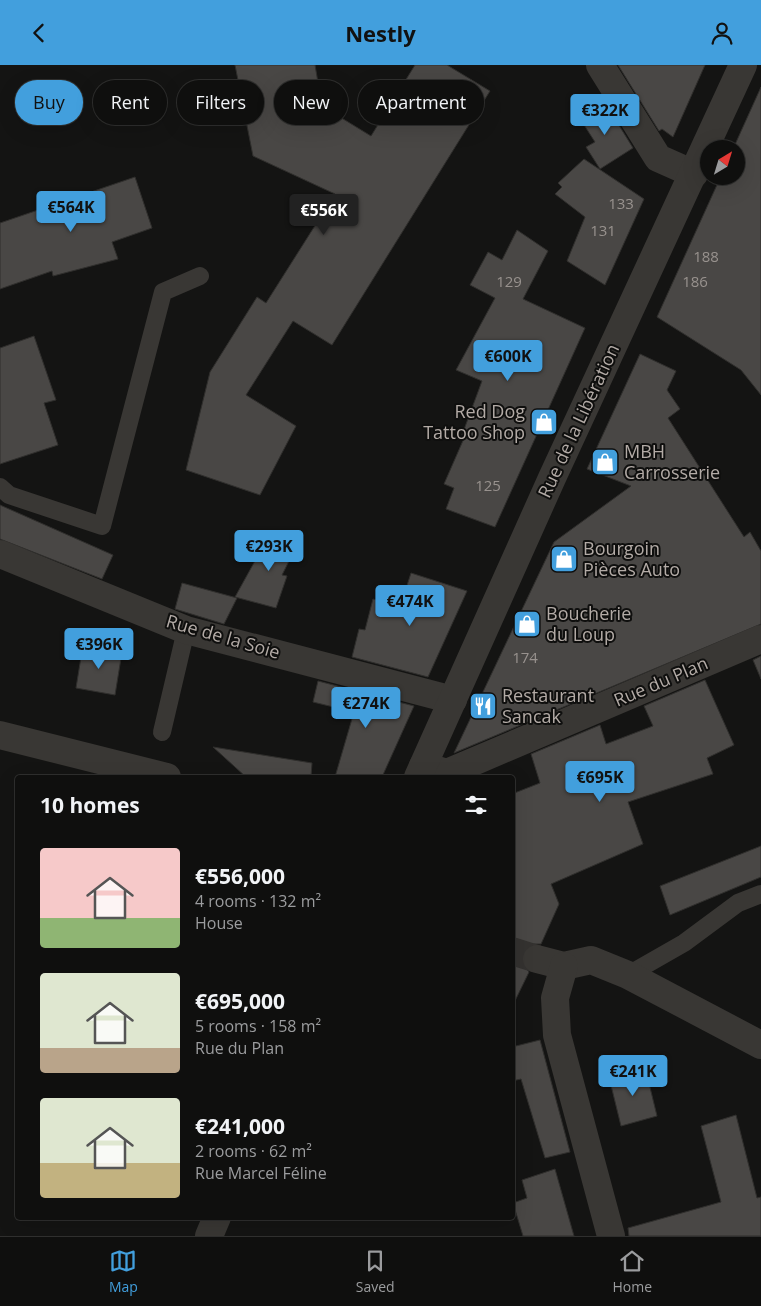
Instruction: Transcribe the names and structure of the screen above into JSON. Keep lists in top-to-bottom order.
{
  "streets": {
    "street": ["Rue de la Libération", "Rue de la Soie", "Rue du Plan"]
  },
  "crossings": [
    ["Rue de la Libération", "Rue de la Soie"],
    ["Rue de la Libération", "Rue du Plan"]
  ],
  "places": {
    "shop": [
      "Red Dog Tattoo Shop",
      "MBH Carrosserie",
      "Bourgoin Pièces Auto",
      "Boucherie du Loup"
    ],
    "restaurant": ["Restaurant Sancak"]
  },
  "house_numbers": [
    "133",
    "131",
    "188",
    "129",
    "186",
    "125",
    "174"
  ],
  "north": "top right",
  "page": {
    "header": "Nestly",
    "chip": [
      "Buy",
      "Rent",
      "Filters",
      "New",
      "Apartment"
    ],
    "price": [
      "€322K",
      "€564K",
      "€556K",
      "€600K",
      "€293K",
      "€474K",
      "€396K",
      "€274K",
      "€695K",
      "€241K"
    ],
    "heading": "10 homes",
    "list": [
      {
        "name": "€556,000",
        "note": "4 rooms · 132 m² · House"
      },
      {
        "name": "€695,000",
        "note": "5 rooms · 158 m² · Rue du Plan"
      },
      {
        "name": "€241,000",
        "note": "2 rooms · 62 m² · Rue Marcel Féline"
      }
    ],
    "tabs": ["Map", "Saved", "Home"]
  }
}
